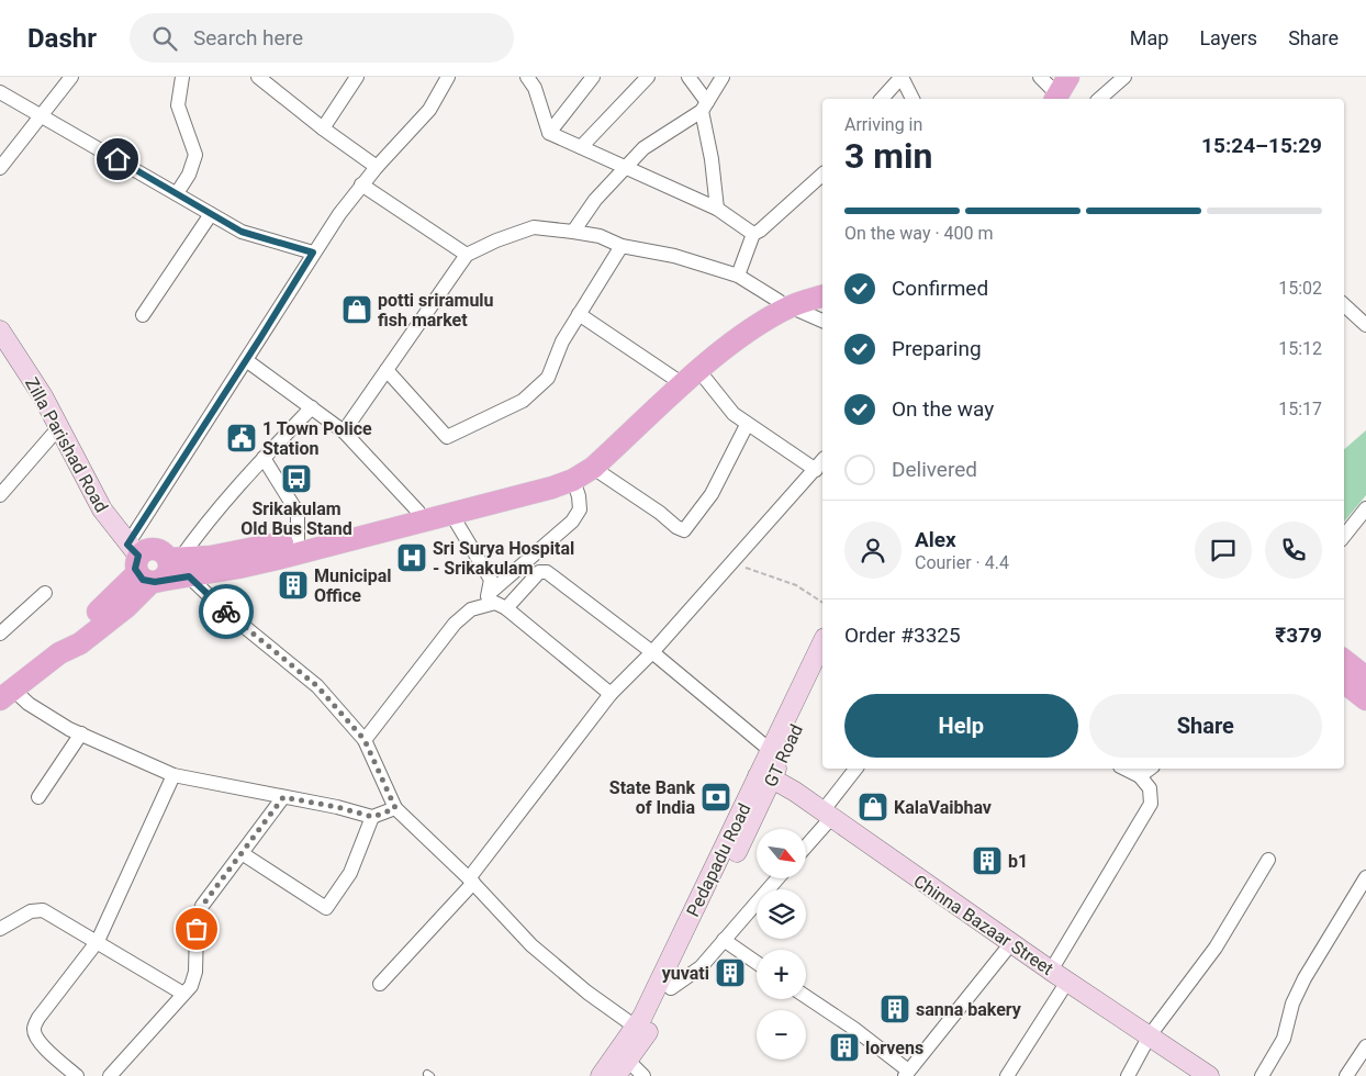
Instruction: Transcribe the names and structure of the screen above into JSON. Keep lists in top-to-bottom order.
{
  "streets": {
    "main road": [
      "Zilla Parishad Road",
      "GT Road",
      "Pedapadu Road",
      "Chinna Bazaar Street"
    ]
  },
  "crossings": [
    ["GT Road", "Pedapadu Road"],
    ["GT Road", "Chinna Bazaar Street"],
    ["Pedapadu Road", "Chinna Bazaar Street"]
  ],
  "places": {
    "shop": ["potti sriramulu fish market", "KalaVaibhav"],
    "public building": ["1 Town Police Station"],
    "bus stop": ["Srikakulam Old Bus Stand"],
    "hospital": ["Sri Surya Hospital - Srikakulam"],
    "building": [
      "Municipal Office",
      "b1",
      "yuvati",
      "sanna bakery",
      "lorvens"
    ],
    "bank": ["State Bank of India"]
  },
  "north": "bottom right",
  "page": {
    "header": "Dashr",
    "search": "Search here",
    "nav": ["Map", "Layers", "Share"],
    "heading": ["3 min", "Arriving in", "15:24–15:29"],
    "panel": [
      "Alex",
      "Courier · 4.4",
      "Order #3325",
      "₹379"
    ],
    "bar": "On the way · 400 m",
    "list": [
      ["Confirmed", "15:02"],
      ["Preparing", "15:12"],
      ["On the way", "15:17"],
      "Delivered"
    ],
    "buttons": ["Help", "Share"],
    "map_buttons": ["+", "−"]
  }
}
